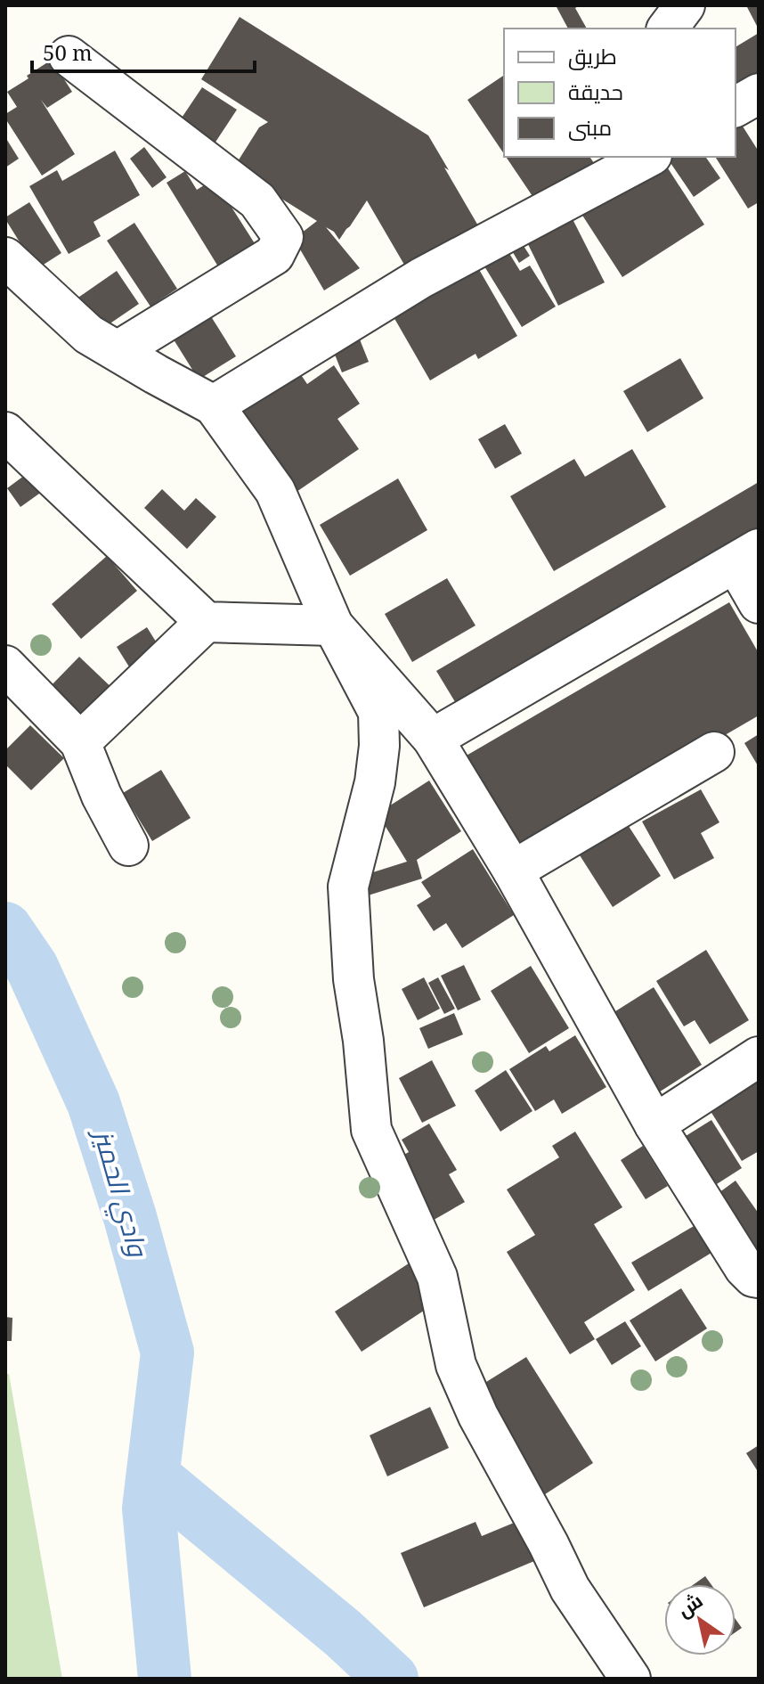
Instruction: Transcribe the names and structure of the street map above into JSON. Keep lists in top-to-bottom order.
{
  "water": ["وادي الحميز"],
  "legend": ["طريق", "حديقة", "مبنى"],
  "scale_bar": "50 m",
  "north": "top left"
}
